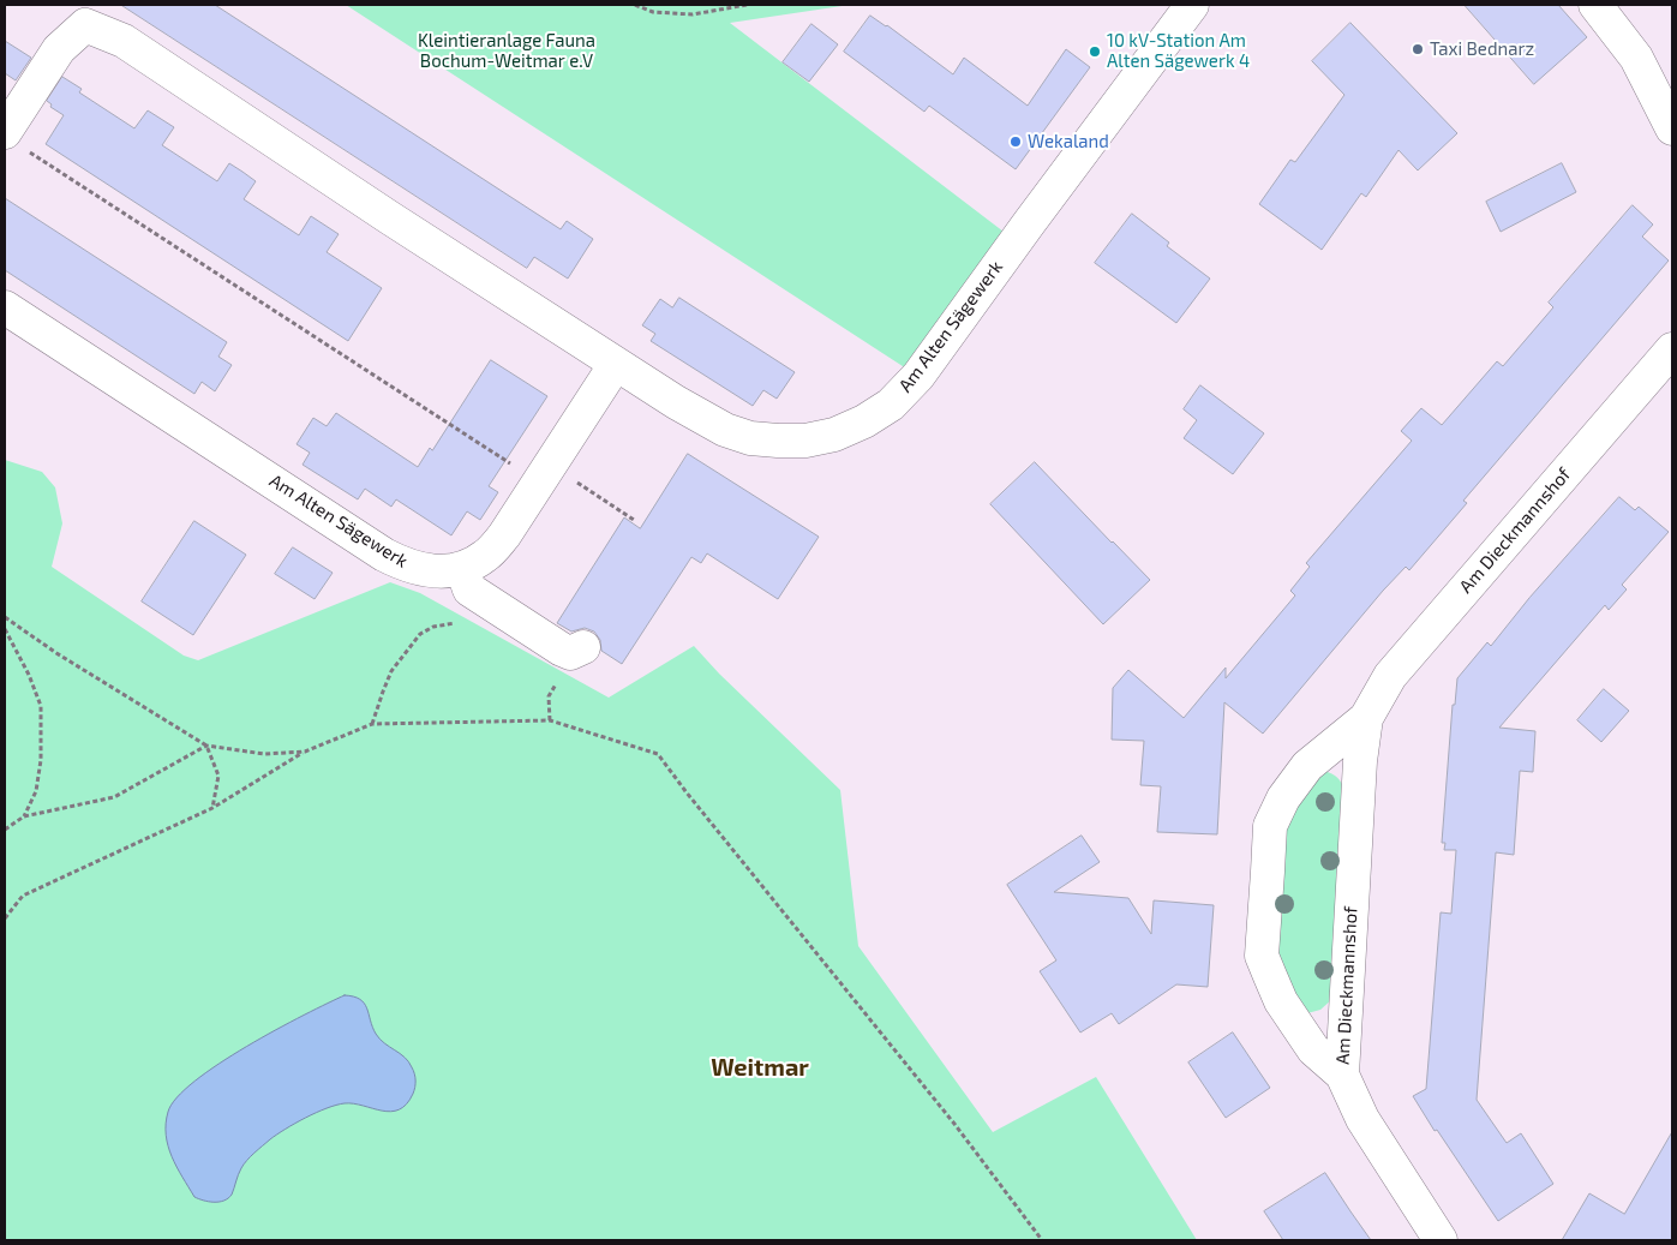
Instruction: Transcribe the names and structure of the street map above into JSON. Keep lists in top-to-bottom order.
{
  "streets": {
    "street": ["Am Alten Sägewerk", "Am Dieckmannshof"]
  },
  "districts": ["Weitmar"],
  "parks": ["Kleintieranlage Fauna Bochum-Weitmar e.V"],
  "places": ["Taxi Bednarz", "10 kV-Station Am Alten Sägewerk 4", "Wekaland"]
}
